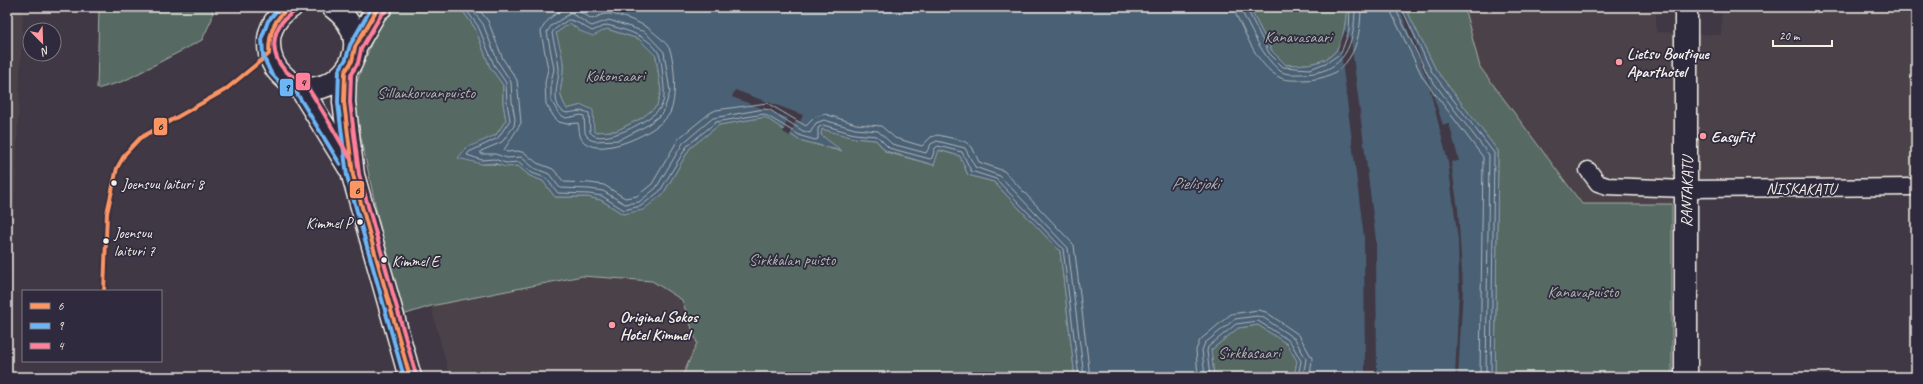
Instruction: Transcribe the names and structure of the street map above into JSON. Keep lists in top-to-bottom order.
{
  "streets": {
    "street": ["NISKAKATU", "RANTAKATU"]
  },
  "crossings": [
    ["NISKAKATU", "RANTAKATU"]
  ],
  "water": ["Pielisjoki"],
  "parks": [
    "Kanavasaari",
    "Kokonsaari",
    "Sillankorvanpuisto",
    "Sirkkalan puisto",
    "Kanavapuisto",
    "Sirkkasaari"
  ],
  "places": [
    "Lietsu Boutique Aparthotel",
    "EasyFit",
    "Joensuu laituri 8",
    "Kimmel P",
    "Joensuu laituri 7",
    "Kimmel E",
    "Original Sokos Hotel Kimmel"
  ],
  "lines": ["transit line 6", "transit line 9", "transit line 4"],
  "legend": ["6", "9", "4"],
  "scale_bar": "20 m",
  "north": "bottom right"
}
